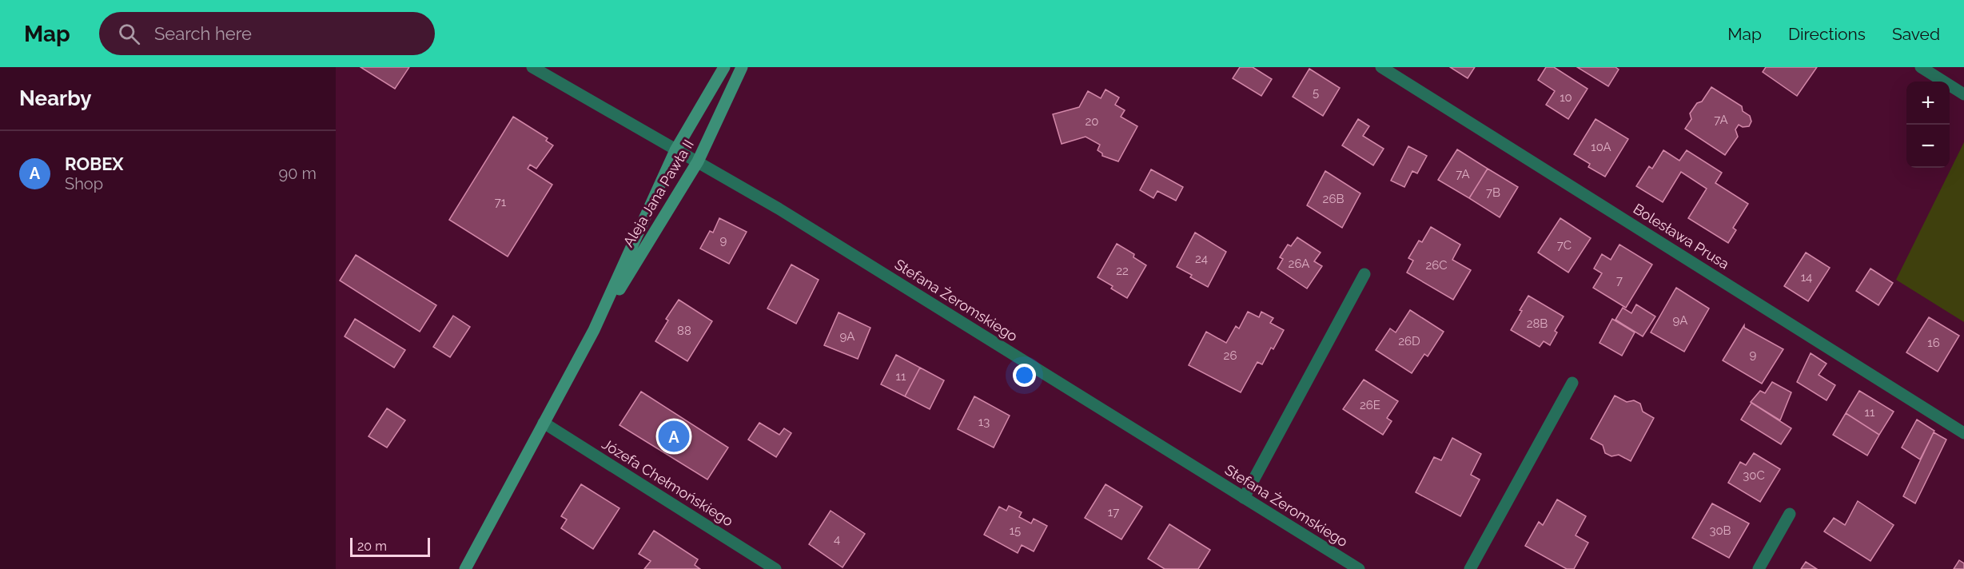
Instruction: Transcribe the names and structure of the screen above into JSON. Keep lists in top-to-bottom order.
{
  "streets": {
    "street": [
      "Aleja Jana Pawła II",
      "Bolesława Prusa",
      "Stefana Żeromskiego",
      "Józefa Chełmońskiego"
    ]
  },
  "crossings": [
    ["Aleja Jana Pawła II", "Stefana Żeromskiego"],
    ["Aleja Jana Pawła II", "Józefa Chełmońskiego"]
  ],
  "house_numbers": [
    "5",
    "10",
    "7A",
    "20",
    "10A",
    "7A",
    "7B",
    "26B",
    "71",
    "9",
    "7C",
    "24",
    "26A",
    "26C",
    "22",
    "14",
    "7",
    "9A",
    "28B",
    "88",
    "9A",
    "26D",
    "16",
    "9",
    "26",
    "11",
    "26E",
    "11",
    "13",
    "30C",
    "17",
    "15",
    "30B",
    "4"
  ],
  "scale_bar": "20 m",
  "page": {
    "header": "Map",
    "search": "Search here",
    "nav": ["Map", "Directions", "Saved"],
    "heading": "Nearby",
    "map_buttons": ["+", "−"],
    "list": [
      {
        "mark": "A",
        "name": "ROBEX",
        "note": "Shop",
        "value": "90 m"
      }
    ],
    "pins": "A",
    "scale": "20 m"
  }
}
